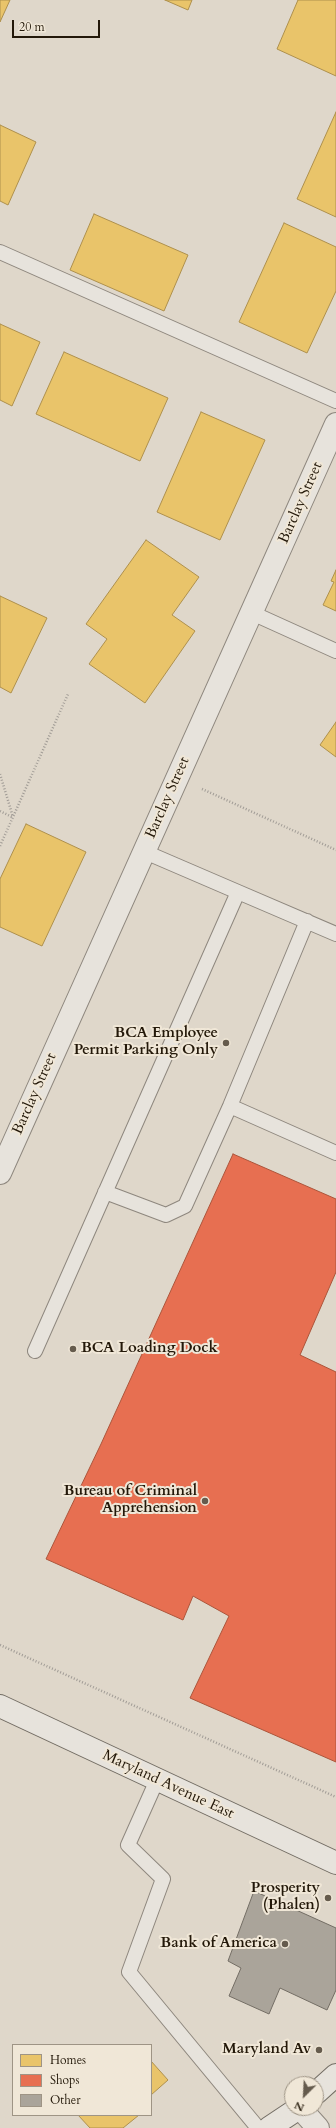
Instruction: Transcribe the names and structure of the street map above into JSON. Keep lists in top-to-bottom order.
{
  "streets": {
    "street": ["Barclay Street", "Maryland Avenue East"]
  },
  "places": [
    "BCA Employee Permit Parking Only",
    "BCA Loading Dock",
    "Bureau of Criminal Apprehension",
    "Prosperity (Phalen)",
    "Bank of America",
    "Maryland Av"
  ],
  "legend": ["Homes", "Shops", "Other"],
  "scale_bar": "20 m",
  "north": "bottom left"
}
